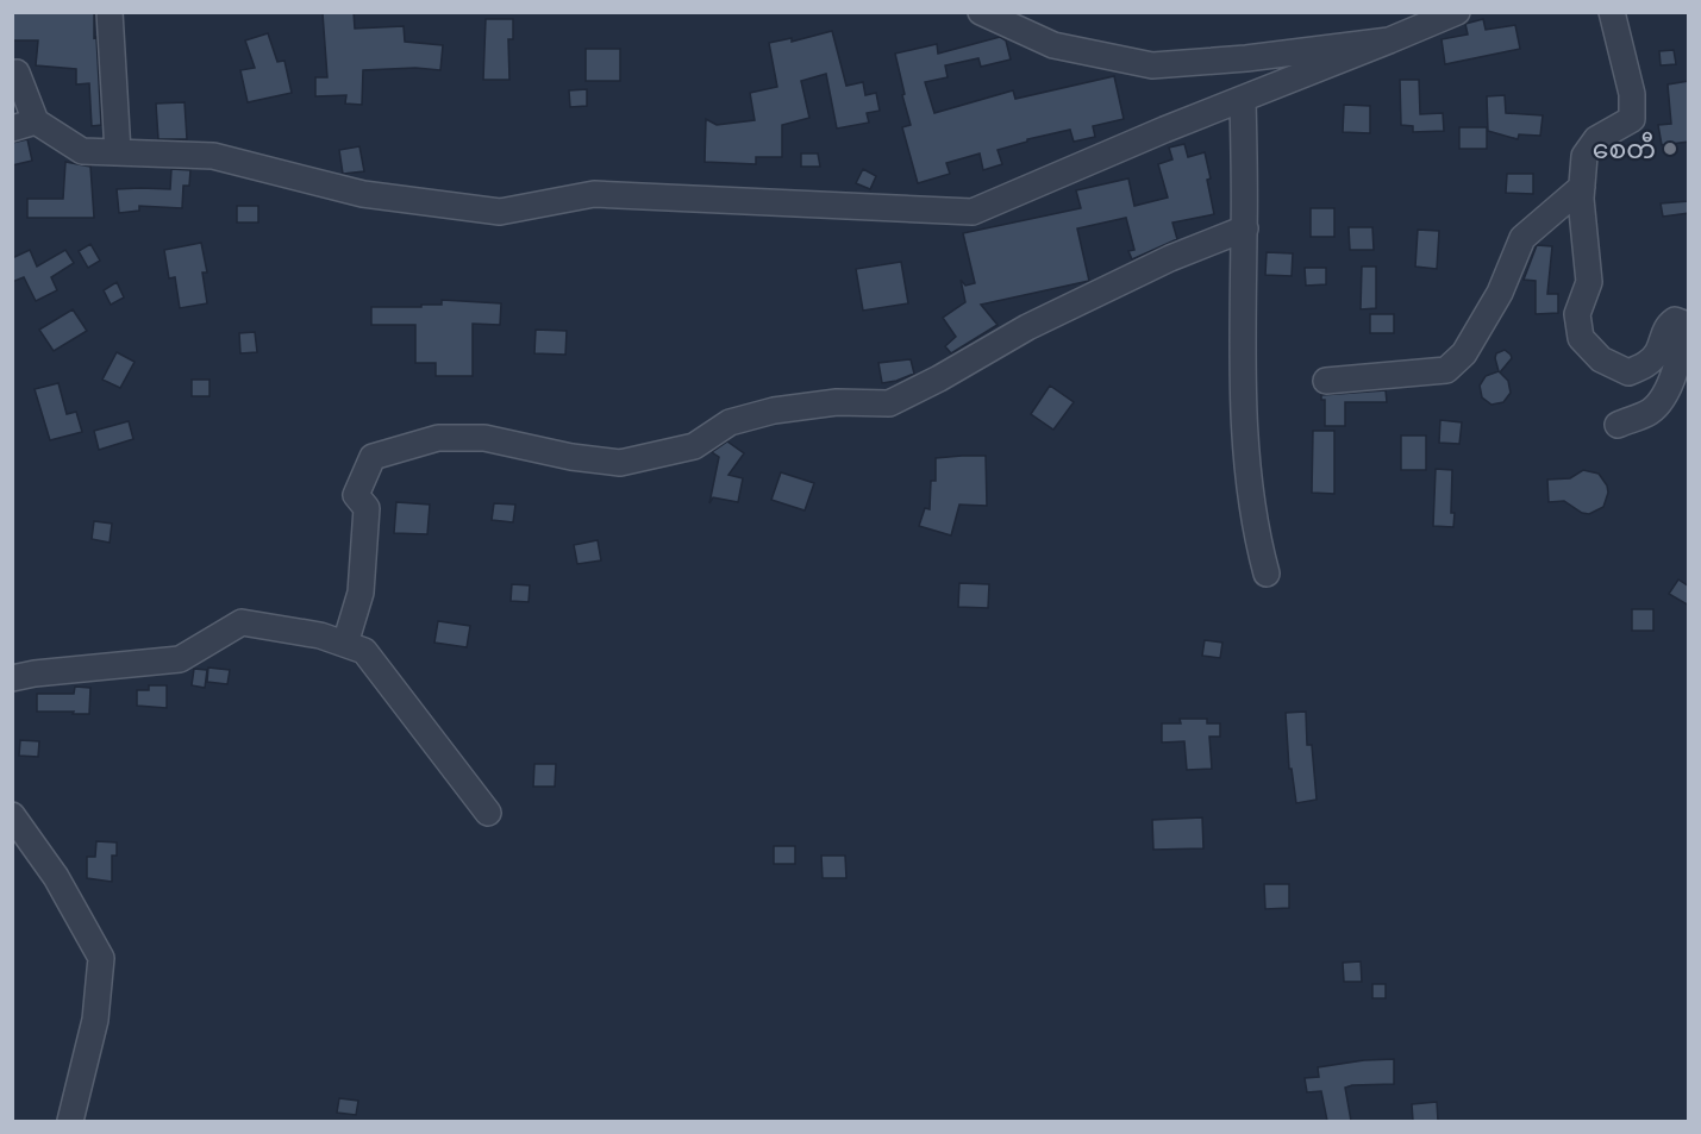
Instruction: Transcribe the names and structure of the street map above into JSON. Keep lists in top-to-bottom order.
{
  "places": ["စေတီ"]
}
